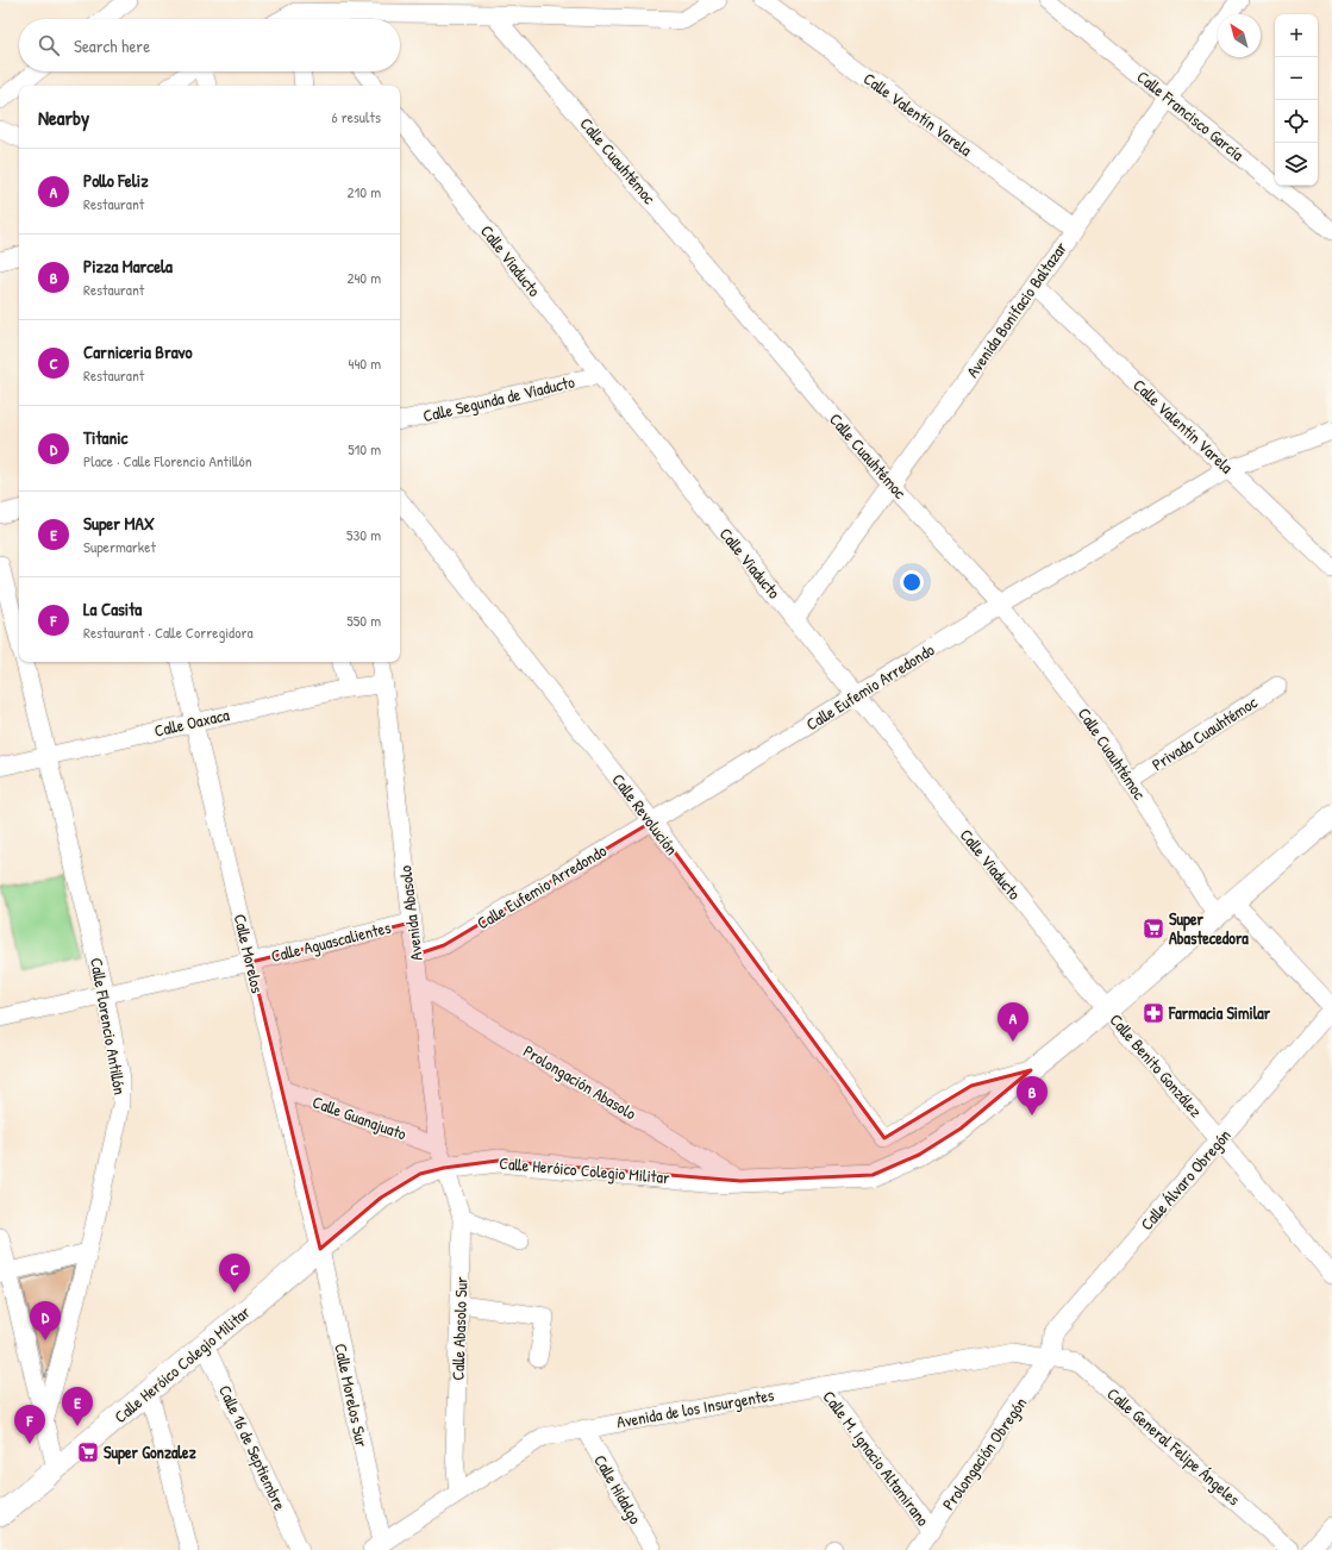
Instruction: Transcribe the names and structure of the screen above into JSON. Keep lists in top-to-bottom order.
{
  "streets": {
    "main road": ["Calle Heróico Colegio Militar"],
    "street": [
      "Calle Valentín Varela",
      "Calle Francisco García",
      "Calle Cuauhtémoc",
      "Calle Viaducto",
      "Avenida Bonifacio Baltazar",
      "Calle Segunda de Viaducto",
      "Calle Eufemio Arredondo",
      "Calle Oaxaca",
      "Privada Cuauhtémoc",
      "Calle Revolución",
      "Avenida Abasolo",
      "Calle Aguascalientes",
      "Calle Morelos",
      "Calle Florencio Antillón",
      "Calle Benito González",
      "Prolongación Abasolo",
      "Calle Guanajuato",
      "Calle Álvaro Obregón",
      "Calle Abasolo Sur",
      "Calle Morelos Sur",
      "Avenida de los Insurgentes",
      "Calle General Felipe Ángeles",
      "Calle 16 de Septiembre",
      "Prolongación Obregón",
      "Calle M. Ignacio Altamirano",
      "Calle Hidalgo"
    ]
  },
  "crossings": [
    ["Calle Valentín Varela", "Avenida Bonifacio Baltazar"],
    ["Calle Valentín Varela", "Calle Eufemio Arredondo"],
    ["Calle Francisco García", "Avenida Bonifacio Baltazar"],
    ["Calle Cuauhtémoc", "Avenida Bonifacio Baltazar"],
    ["Calle Cuauhtémoc", "Calle Eufemio Arredondo"],
    ["Calle Cuauhtémoc", "Privada Cuauhtémoc"],
    ["Calle Cuauhtémoc", "Calle Heróico Colegio Militar"],
    ["Calle Cuauhtémoc", "Calle Álvaro Obregón"],
    ["Calle Viaducto", "Avenida Bonifacio Baltazar"],
    ["Calle Viaducto", "Calle Segunda de Viaducto"],
    ["Calle Viaducto", "Calle Eufemio Arredondo"],
    ["Calle Viaducto", "Calle Benito González"],
    ["Calle Viaducto", "Calle Heróico Colegio Militar"],
    ["Calle Eufemio Arredondo", "Calle Revolución"],
    ["Calle Eufemio Arredondo", "Avenida Abasolo"],
    ["Calle Oaxaca", "Avenida Abasolo"],
    ["Calle Oaxaca", "Calle Morelos"],
    ["Calle Oaxaca", "Calle Florencio Antillón"],
    ["Calle Revolución", "Calle Heróico Colegio Militar"],
    ["Avenida Abasolo", "Calle Aguascalientes"],
    ["Avenida Abasolo", "Prolongación Abasolo"],
    ["Avenida Abasolo", "Calle Guanajuato"],
    ["Avenida Abasolo", "Calle Heróico Colegio Militar"],
    ["Avenida Abasolo", "Calle Abasolo Sur"],
    ["Calle Aguascalientes", "Calle Morelos"],
    ["Calle Aguascalientes", "Calle Florencio Antillón"],
    ["Calle Morelos", "Calle Guanajuato"],
    ["Calle Morelos", "Calle Heróico Colegio Militar"],
    ["Calle Morelos", "Calle Morelos Sur"],
    ["Calle Benito González", "Calle Heróico Colegio Militar"],
    ["Calle Benito González", "Calle Álvaro Obregón"],
    ["Prolongación Abasolo", "Calle Heróico Colegio Militar"],
    ["Calle Heróico Colegio Militar", "Calle Abasolo Sur"],
    ["Calle Heróico Colegio Militar", "Calle Morelos Sur"],
    ["Calle Heróico Colegio Militar", "Calle 16 de Septiembre"],
    ["Calle Álvaro Obregón", "Avenida de los Insurgentes"],
    ["Calle Álvaro Obregón", "Calle General Felipe Ángeles"],
    ["Calle Álvaro Obregón", "Prolongación Obregón"],
    ["Calle Abasolo Sur", "Avenida de los Insurgentes"],
    ["Calle Morelos Sur", "Avenida de los Insurgentes"],
    ["Avenida de los Insurgentes", "Calle General Felipe Ángeles"],
    ["Avenida de los Insurgentes", "Prolongación Obregón"],
    ["Avenida de los Insurgentes", "Calle M. Ignacio Altamirano"],
    ["Avenida de los Insurgentes", "Calle Hidalgo"],
    ["Calle General Felipe Ángeles", "Prolongación Obregón"],
    ["Prolongación Obregón", "Calle M. Ignacio Altamirano"]
  ],
  "places": {
    "supermarket": ["Super Abastecedora", "Super Gonzalez"],
    "pharmacy": ["Farmacia Similar"]
  },
  "north": "top left",
  "page": {
    "map_buttons": ["+", "−"],
    "search": "Search here",
    "heading": ["Nearby", "6 results"],
    "list": [
      {
        "mark": "A",
        "name": "Pollo Feliz",
        "note": "Restaurant",
        "value": "210 m"
      },
      {
        "mark": "B",
        "name": "Pizza Marcela",
        "note": "Restaurant",
        "value": "240 m"
      },
      {
        "mark": "C",
        "name": "Carniceria Bravo",
        "note": "Restaurant",
        "value": "440 m"
      },
      {
        "mark": "D",
        "name": "Titanic",
        "note": "Place · Calle Florencio Antillón",
        "value": "510 m"
      },
      {
        "mark": "E",
        "name": "Super MAX",
        "note": "Supermarket",
        "value": "530 m"
      },
      {
        "mark": "F",
        "name": "La Casita",
        "note": "Restaurant · Calle Corregidora",
        "value": "550 m"
      }
    ],
    "pins": [
      "A",
      "B",
      "C",
      "D",
      "E",
      "F"
    ]
  }
}
